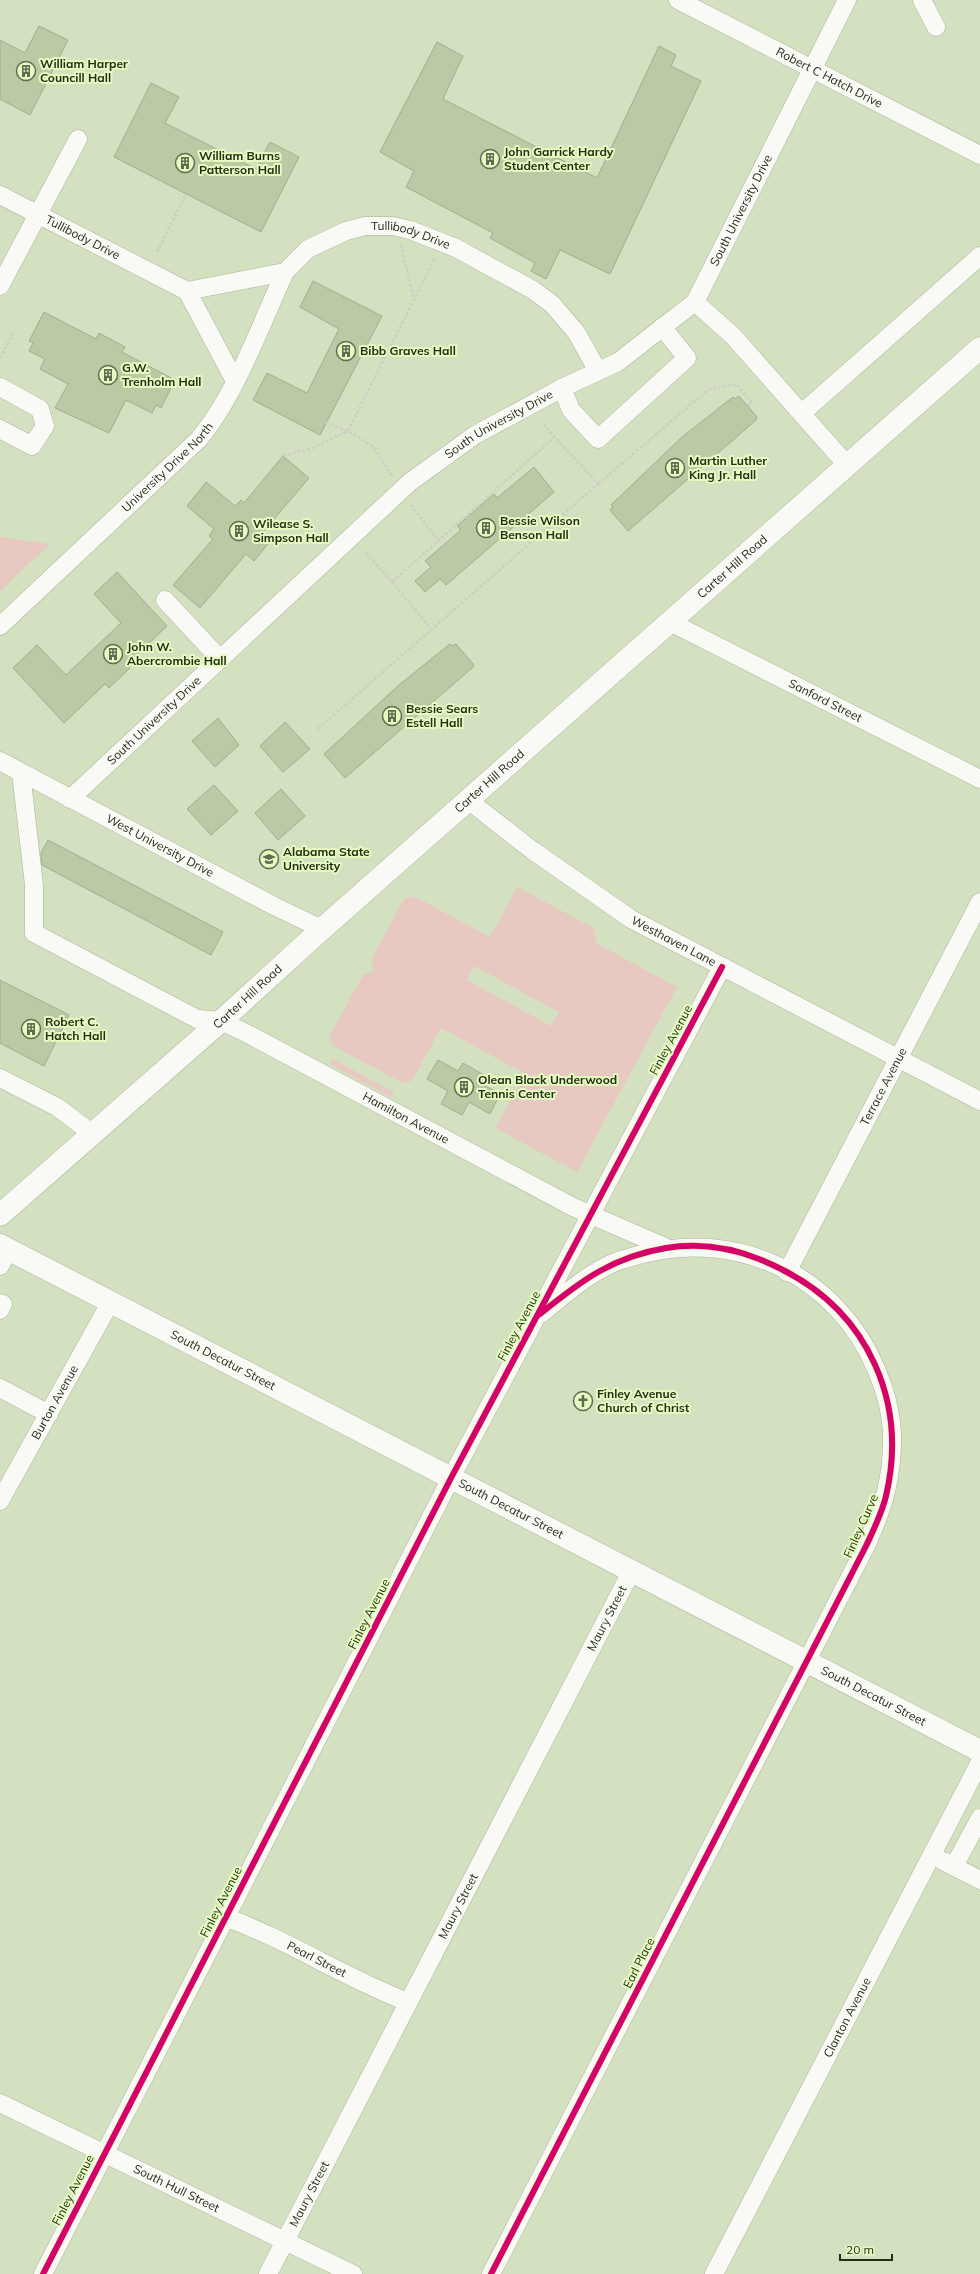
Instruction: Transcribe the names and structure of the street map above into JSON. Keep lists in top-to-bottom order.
{
  "streets": {
    "main road": ["Carter Hill Road", "South Decatur Street"],
    "street": [
      "Robert C Hatch Drive",
      "South University Drive",
      "Tullibody Drive",
      "University Drive North",
      "Sanford Street",
      "West University Drive",
      "Westhaven Lane",
      "Finley Avenue",
      "Terrace Avenue",
      "Hamilton Avenue",
      "Burton Avenue",
      "Finley Curve",
      "Maury Street",
      "Pearl Street",
      "Earl Place",
      "Clanton Avenue",
      "South Hull Street"
    ]
  },
  "crossings": [
    ["Robert C Hatch Drive", "South University Drive"],
    ["South University Drive", "Tullibody Drive"],
    ["South University Drive", "West University Drive"],
    ["Tullibody Drive", "University Drive North"],
    ["Carter Hill Road", "Sanford Street"],
    ["Carter Hill Road", "West University Drive"],
    ["Carter Hill Road", "Westhaven Lane"],
    ["Carter Hill Road", "Hamilton Avenue"],
    ["Westhaven Lane", "Finley Avenue"],
    ["Westhaven Lane", "Terrace Avenue"],
    ["Finley Avenue", "Hamilton Avenue"],
    ["Finley Avenue", "South Decatur Street"],
    ["Finley Avenue", "Finley Curve"],
    ["Finley Avenue", "Pearl Street"],
    ["Finley Avenue", "South Hull Street"],
    ["Terrace Avenue", "Finley Curve"],
    ["Hamilton Avenue", "Finley Curve"],
    ["South Decatur Street", "Burton Avenue"],
    ["South Decatur Street", "Finley Curve"],
    ["South Decatur Street", "Maury Street"],
    ["South Decatur Street", "Earl Place"],
    ["Finley Curve", "Earl Place"],
    ["Maury Street", "Pearl Street"],
    ["Maury Street", "South Hull Street"]
  ],
  "places": {
    "building": [
      "William Harper Councill Hall",
      "John Garrick Hardy Student Center",
      "William Burns Patterson Hall",
      "Bibb Graves Hall",
      "G.W. Trenholm Hall",
      "Martin Luther King Jr. Hall",
      "Bessie Wilson Benson Hall",
      "Wilease S. Simpson Hall",
      "John W. Abercrombie Hall",
      "Bessie Sears Estell Hall",
      "Robert C. Hatch Hall",
      "Olean Black Underwood Tennis Center"
    ],
    "school or university": ["Alabama State University"],
    "church": ["Finley Avenue Church of Christ"]
  },
  "scale_bar": "20 m"
}
